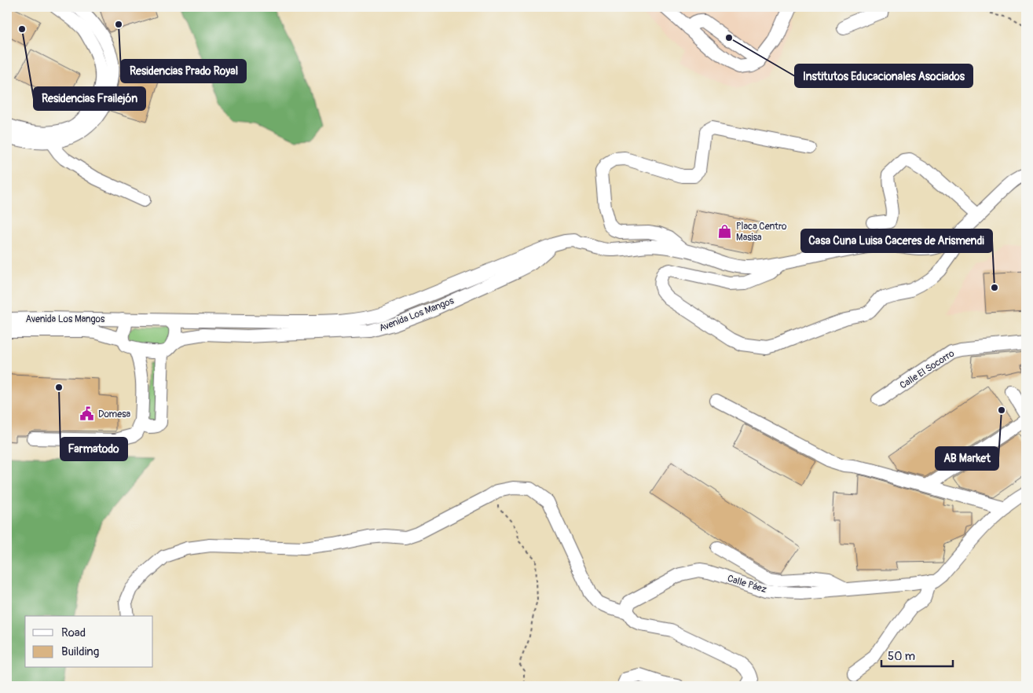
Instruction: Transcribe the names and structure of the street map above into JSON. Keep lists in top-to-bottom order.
{
  "streets": {
    "street": ["Avenida Los Mangos", "Calle El Socorro", "Calle Páez"]
  },
  "places": {
    "other": [
      "Residencias Prado Royal",
      "Residencias Frailejón",
      "Institutos Educacionales Asociados",
      "Casa Cuna Luisa Caceres de Arismendi",
      "Farmatodo",
      "AB Market"
    ],
    "shop": ["Placa Centro Masisa"],
    "public building": ["Domesa"]
  },
  "legend": ["Road", "Building"],
  "scale_bar": "50 m"
}
